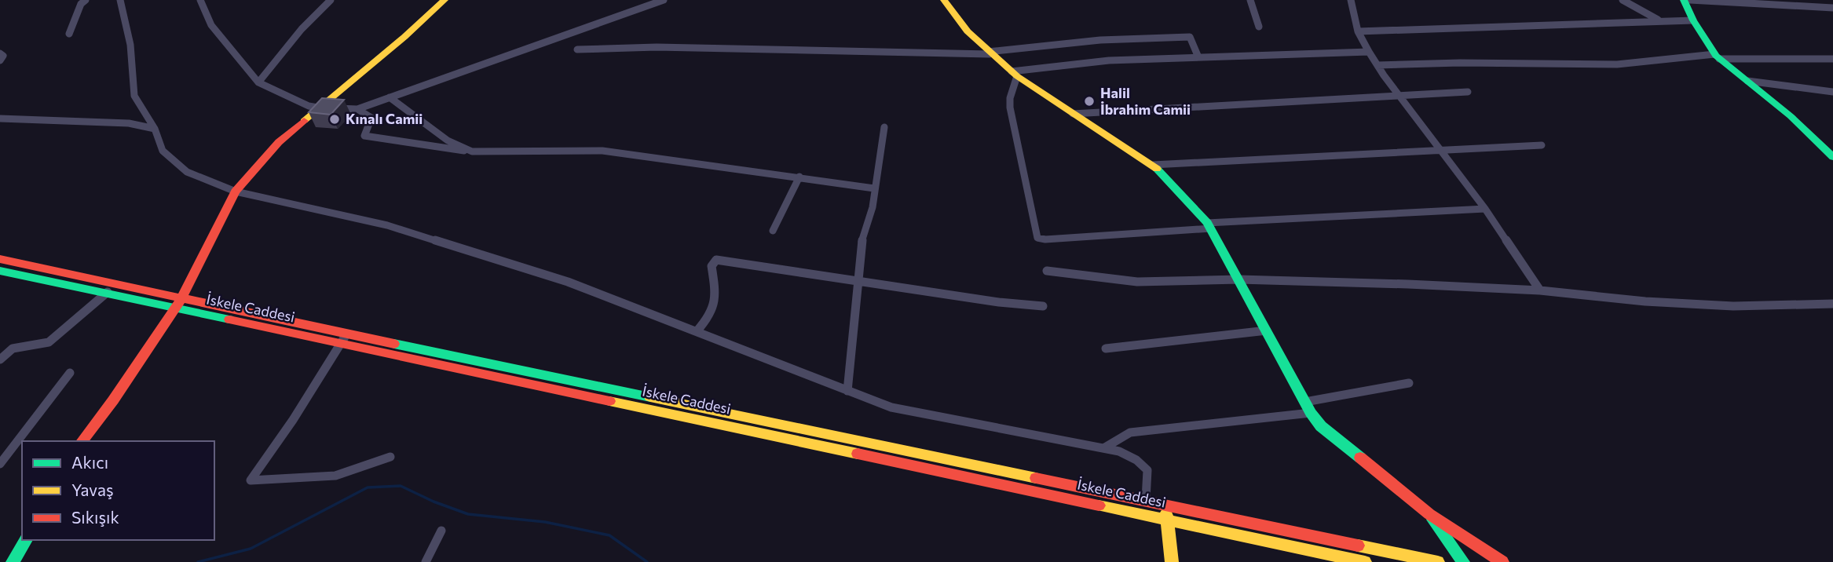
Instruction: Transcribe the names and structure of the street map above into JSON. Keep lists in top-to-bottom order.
{
  "streets": {
    "main road": ["İskele Caddesi"]
  },
  "places": ["Halil İbrahim Camii", "Kınalı Camii"],
  "legend": ["Akıcı", "Yavaş", "Sıkışık"]
}
